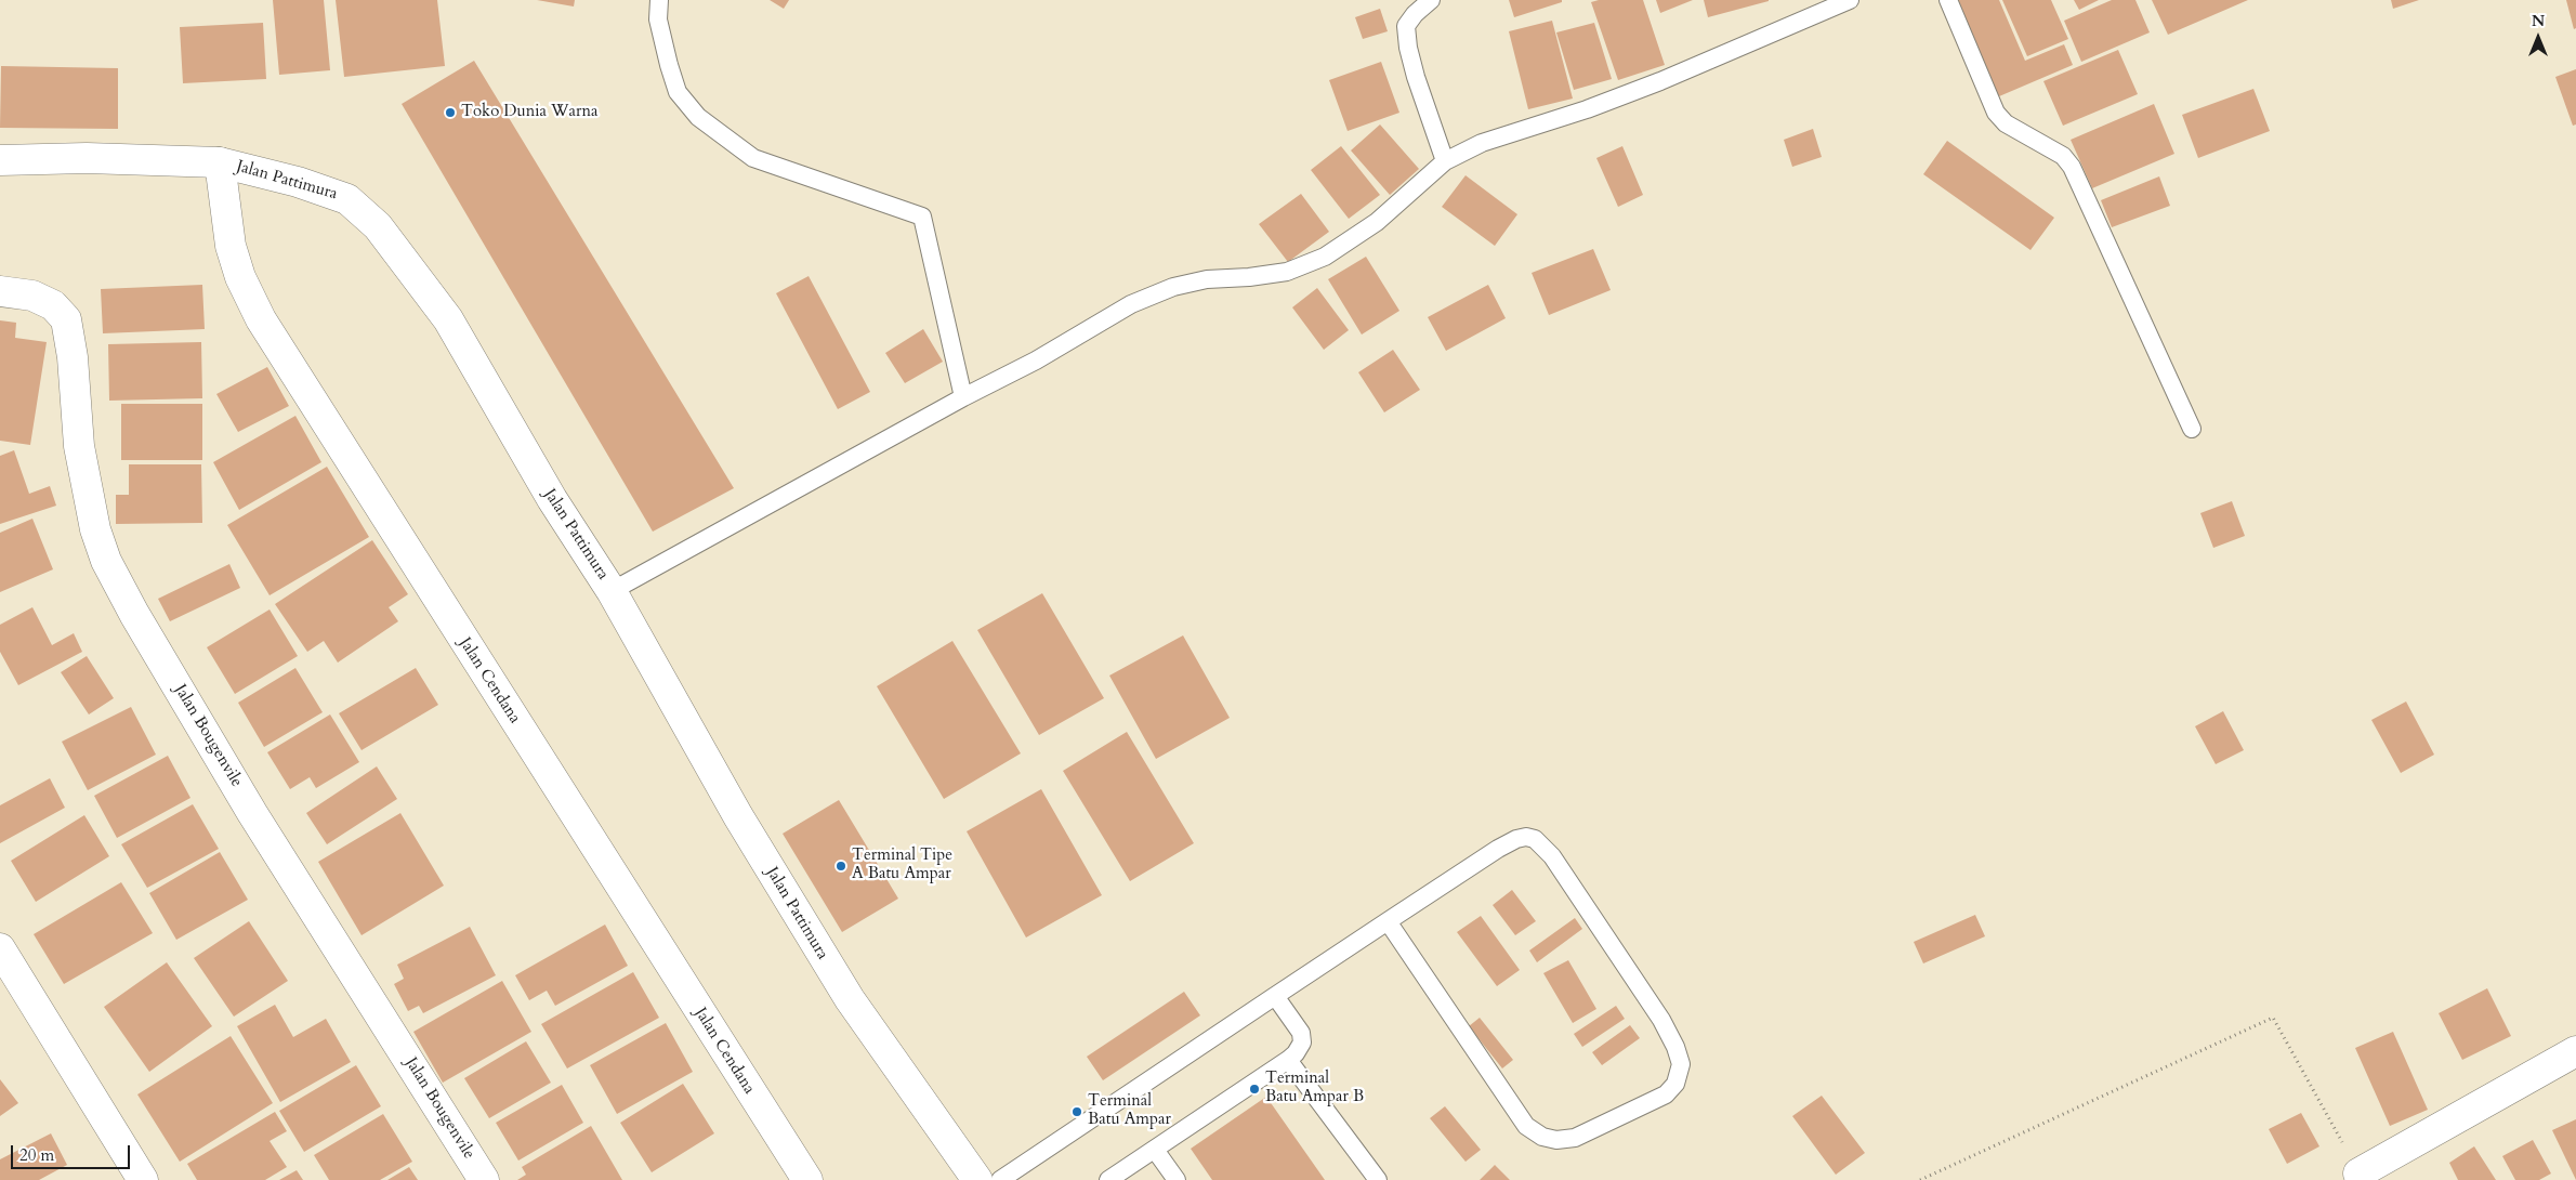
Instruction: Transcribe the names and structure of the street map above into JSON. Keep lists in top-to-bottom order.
{
  "streets": {
    "street": ["Jalan Pattimura", "Jalan Cendana", "Jalan Bougenvile"]
  },
  "crossings": [
    ["Jalan Pattimura", "Jalan Cendana"]
  ],
  "places": [
    "Toko Dunia Warna",
    "Terminal Tipe A Batu Ampar",
    "Terminal Batu Ampar B",
    "Terminal Batu Ampar"
  ],
  "scale_bar": "20 m",
  "north": "top"
}
